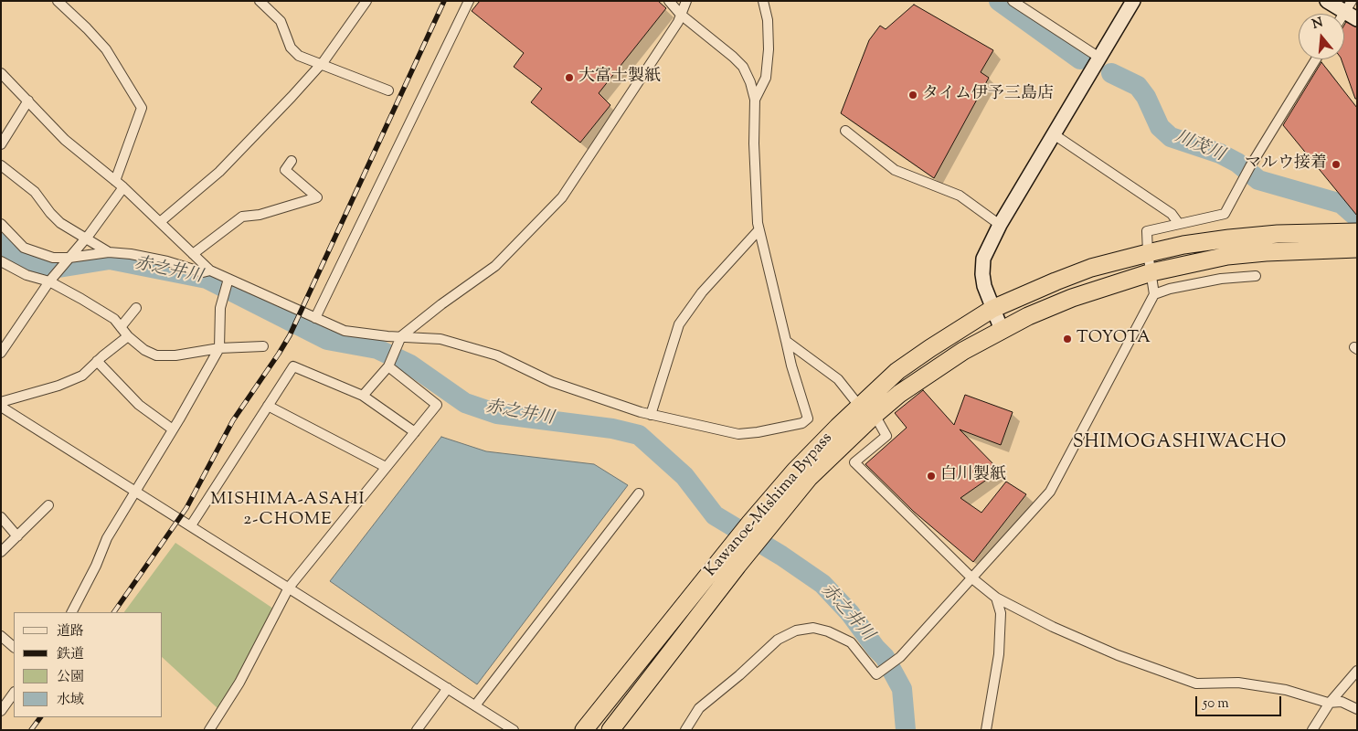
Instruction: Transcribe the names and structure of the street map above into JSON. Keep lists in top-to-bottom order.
{
  "streets": {
    "highway": ["Kawanoe-Mishima Bypass"]
  },
  "districts": ["SHIMOGASHIWACHO", "MISHIMA-ASAHI 2-CHOME"],
  "water": ["川茂川", "赤之井川"],
  "places": [
    "大富士製紙",
    "タイム伊予三島店",
    "マルウ接着",
    "TOYOTA",
    "白川製紙"
  ],
  "legend": [
    "道路",
    "鉄道",
    "公園",
    "水域"
  ],
  "scale_bar": "50 m",
  "north": "top"
}
